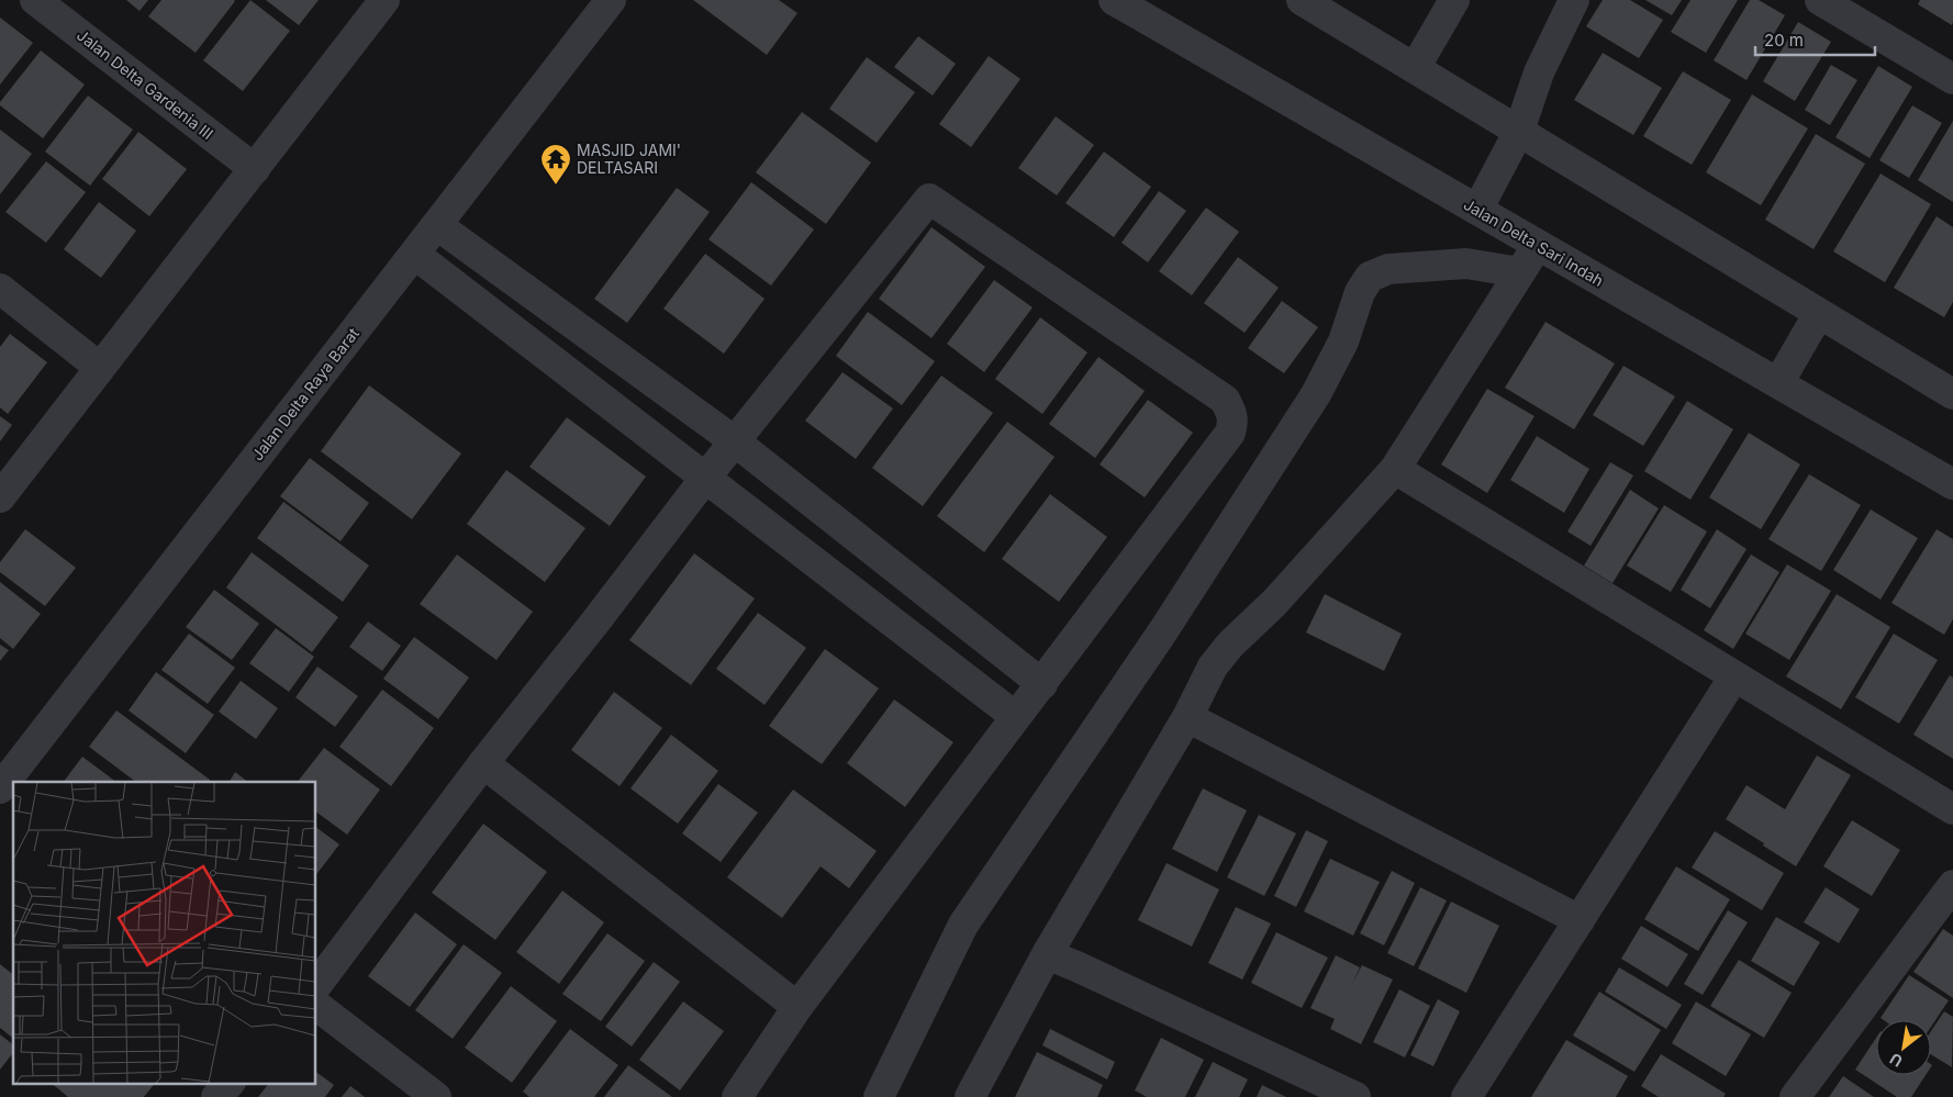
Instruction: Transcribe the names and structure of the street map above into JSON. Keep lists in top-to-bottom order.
{
  "streets": {
    "street": ["Jalan Delta Gardenia III", "Jalan Delta Sari Indah", "Jalan Delta Raya Barat"]
  },
  "places": {
    "temple": ["MASJID JAMI' DELTASARI"]
  },
  "scale_bar": "20 m",
  "north": "bottom left"
}
